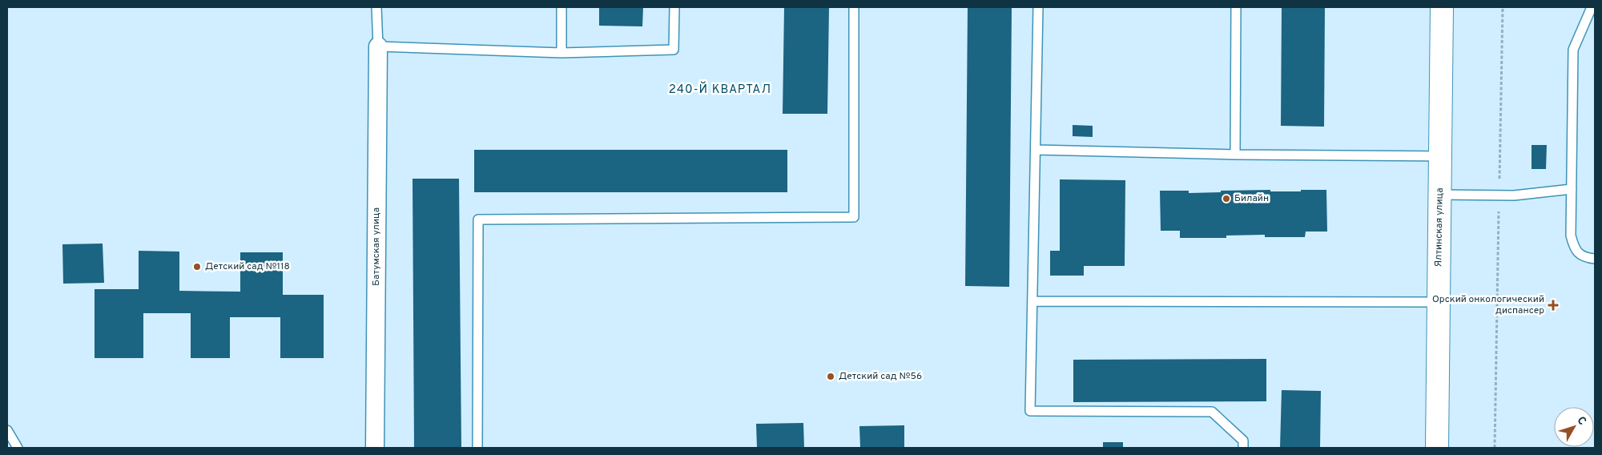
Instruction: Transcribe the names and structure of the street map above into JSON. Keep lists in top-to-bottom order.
{
  "streets": {
    "main road": ["Ялтинская улица"],
    "street": ["Батумская улица"]
  },
  "districts": ["240-Й КВАРТАЛ"],
  "places": {
    "other": ["Билайн", "Детский сад №118", "Детский сад №56"],
    "health": ["Орский онкологический диспансер"]
  },
  "north": "top right"
}
